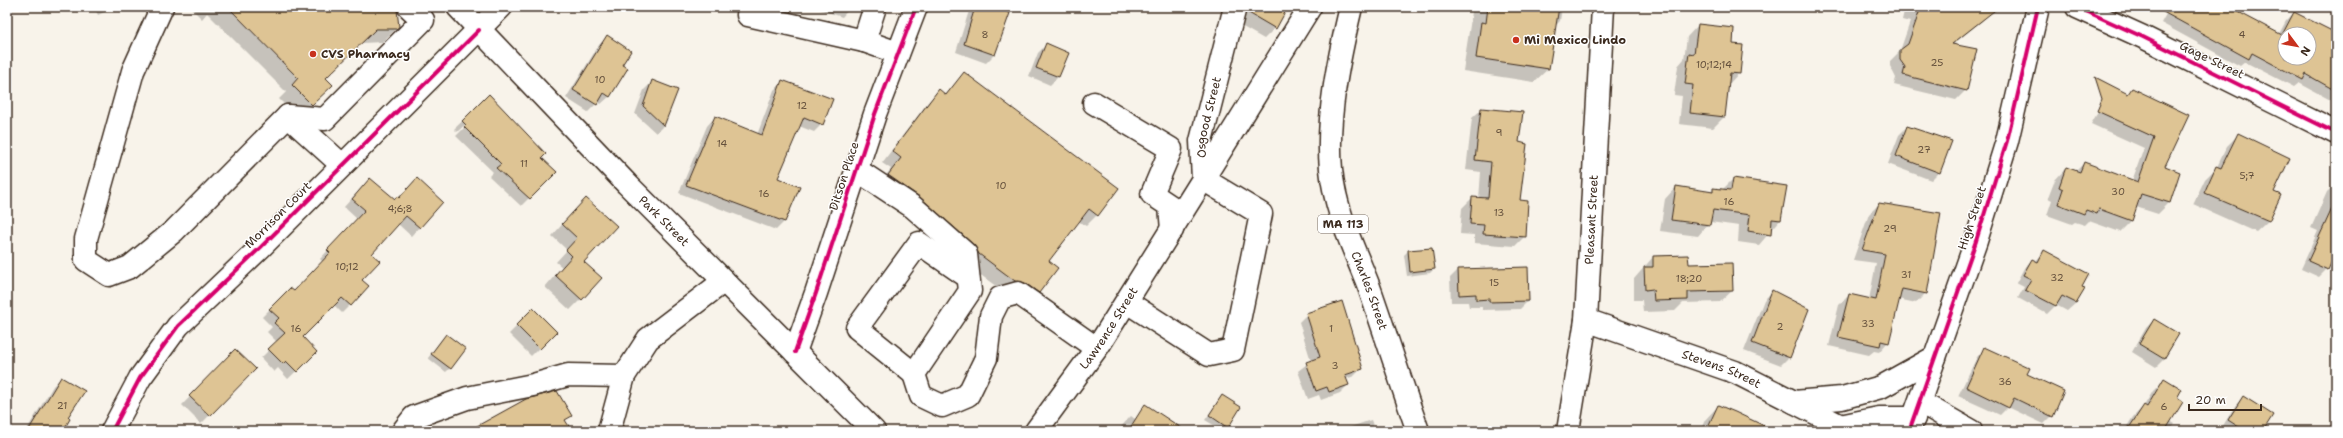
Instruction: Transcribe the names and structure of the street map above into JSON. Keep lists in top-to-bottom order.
{
  "streets": {
    "main road": [
      "Gage Street",
      "Osgood Street",
      "Ditson Place",
      "Morrison Court",
      "High Street",
      "Pleasant Street",
      "Park Street",
      "MA 113",
      "Charles Street",
      "Lawrence Street",
      "Stevens Street"
    ]
  },
  "crossings": [
    ["Ditson Place", "Park Street"],
    ["Morrison Court", "Park Street"],
    ["Pleasant Street", "Stevens Street"]
  ],
  "places": ["Mi Mexico Lindo", "CVS Pharmacy"],
  "house_numbers": [
    "8",
    "4",
    "25",
    "10;12;14",
    "10",
    "12",
    "9",
    "14",
    "27",
    "11",
    "5;7",
    "10",
    "30",
    "16",
    "16",
    "4;6;8",
    "13",
    "29",
    "10;12",
    "31",
    "32",
    "18;20",
    "15",
    "33",
    "2",
    "16",
    "1",
    "3",
    "36",
    "21",
    "6"
  ],
  "scale_bar": "20 m",
  "north": "bottom right"
}
